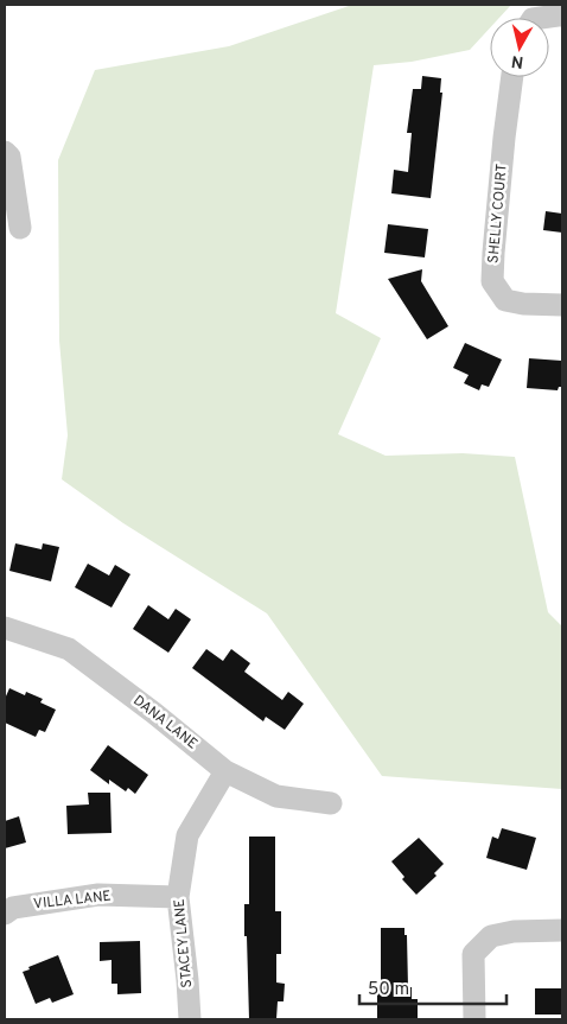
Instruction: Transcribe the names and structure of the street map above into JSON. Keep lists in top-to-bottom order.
{
  "streets": {
    "street": [
      "SHELLY COURT",
      "DANA LANE",
      "VILLA LANE",
      "STACEY LANE"
    ]
  },
  "crossings": [
    ["DANA LANE", "STACEY LANE"],
    ["VILLA LANE", "STACEY LANE"]
  ],
  "scale_bar": "50 m",
  "north": "bottom"
}
